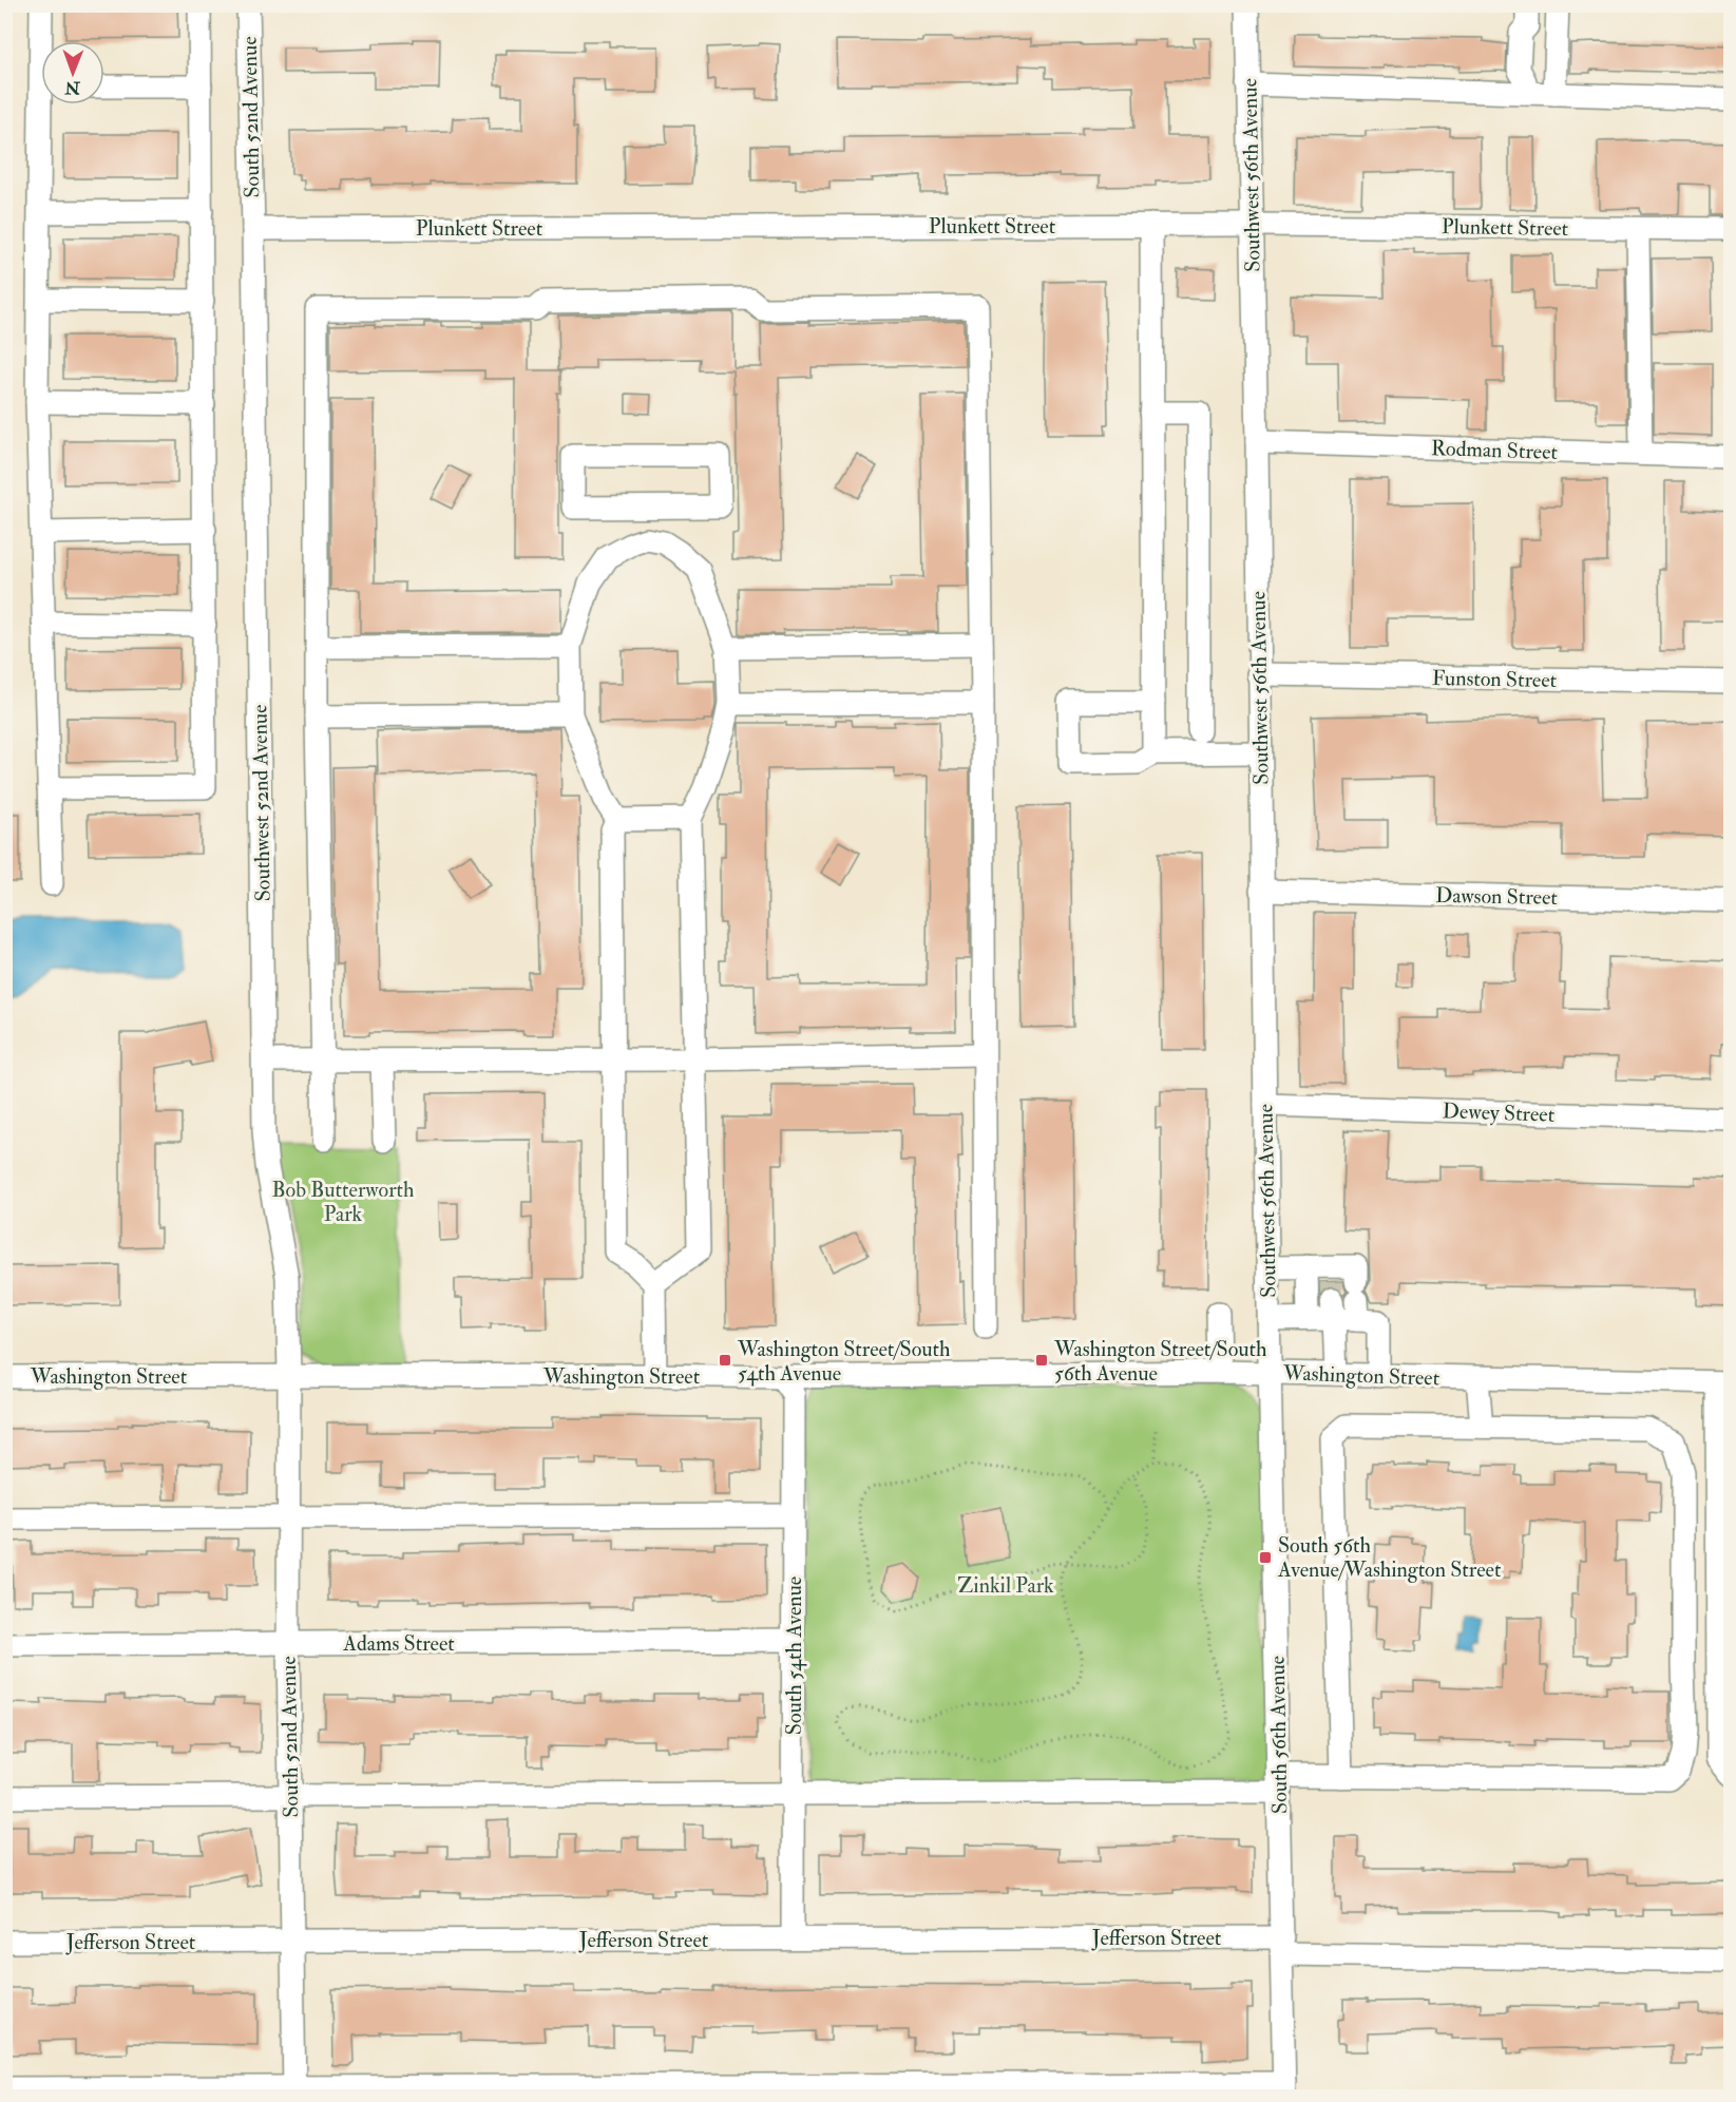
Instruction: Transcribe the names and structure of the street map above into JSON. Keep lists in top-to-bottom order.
{
  "streets": {
    "street": [
      "South 52nd Avenue",
      "Southwest 56th Avenue",
      "Plunkett Street",
      "Rodman Street",
      "Funston Street",
      "Southwest 52nd Avenue",
      "Dawson Street",
      "Dewey Street",
      "Washington Street",
      "Adams Street",
      "South 54th Avenue",
      "South 56th Avenue",
      "Jefferson Street"
    ]
  },
  "crossings": [
    ["South 52nd Avenue", "Plunkett Street"],
    ["South 52nd Avenue", "Southwest 52nd Avenue"],
    ["South 52nd Avenue", "Washington Street"],
    ["South 52nd Avenue", "Adams Street"],
    ["South 52nd Avenue", "Jefferson Street"],
    ["Southwest 56th Avenue", "Plunkett Street"],
    ["Southwest 56th Avenue", "Rodman Street"],
    ["Southwest 56th Avenue", "Funston Street"],
    ["Southwest 56th Avenue", "Dawson Street"],
    ["Southwest 56th Avenue", "Dewey Street"],
    ["Southwest 56th Avenue", "Washington Street"],
    ["Southwest 56th Avenue", "South 56th Avenue"],
    ["Plunkett Street", "Southwest 52nd Avenue"],
    ["Southwest 52nd Avenue", "Washington Street"],
    ["Washington Street", "South 54th Avenue"],
    ["Washington Street", "South 56th Avenue"],
    ["Adams Street", "South 54th Avenue"],
    ["South 54th Avenue", "Jefferson Street"],
    ["South 56th Avenue", "Jefferson Street"]
  ],
  "parks": ["Bob Butterworth Park", "Zinkil Park"],
  "places": {
    "transit": ["Washington Street/South 54th Avenue", "Washington Street/South 56th Avenue", "South 56th Avenue/Washington Street"]
  },
  "north": "bottom"
}
